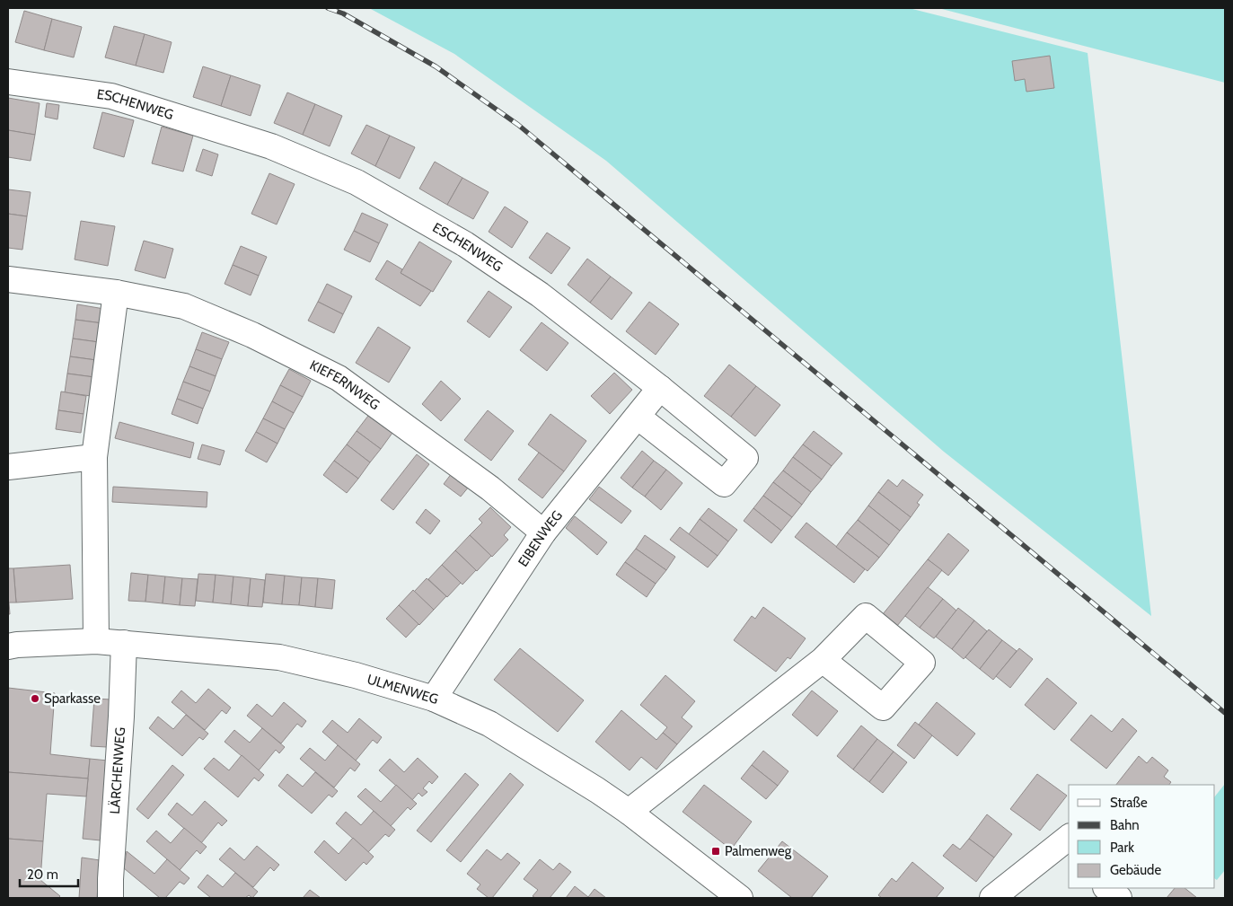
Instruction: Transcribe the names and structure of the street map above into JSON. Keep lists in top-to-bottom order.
{
  "streets": {
    "street": [
      "ESCHENWEG",
      "KIEFERNWEG",
      "EIBENWEG",
      "ULMENWEG",
      "LÄRCHENWEG"
    ]
  },
  "crossings": [
    ["ESCHENWEG", "EIBENWEG"],
    ["KIEFERNWEG", "EIBENWEG"],
    ["EIBENWEG", "ULMENWEG"],
    ["ULMENWEG", "LÄRCHENWEG"]
  ],
  "places": {
    "other": ["Sparkasse"],
    "transit": ["Palmenweg"]
  },
  "legend": [
    "Straße",
    "Bahn",
    "Park",
    "Gebäude"
  ],
  "scale_bar": "20 m"
}
